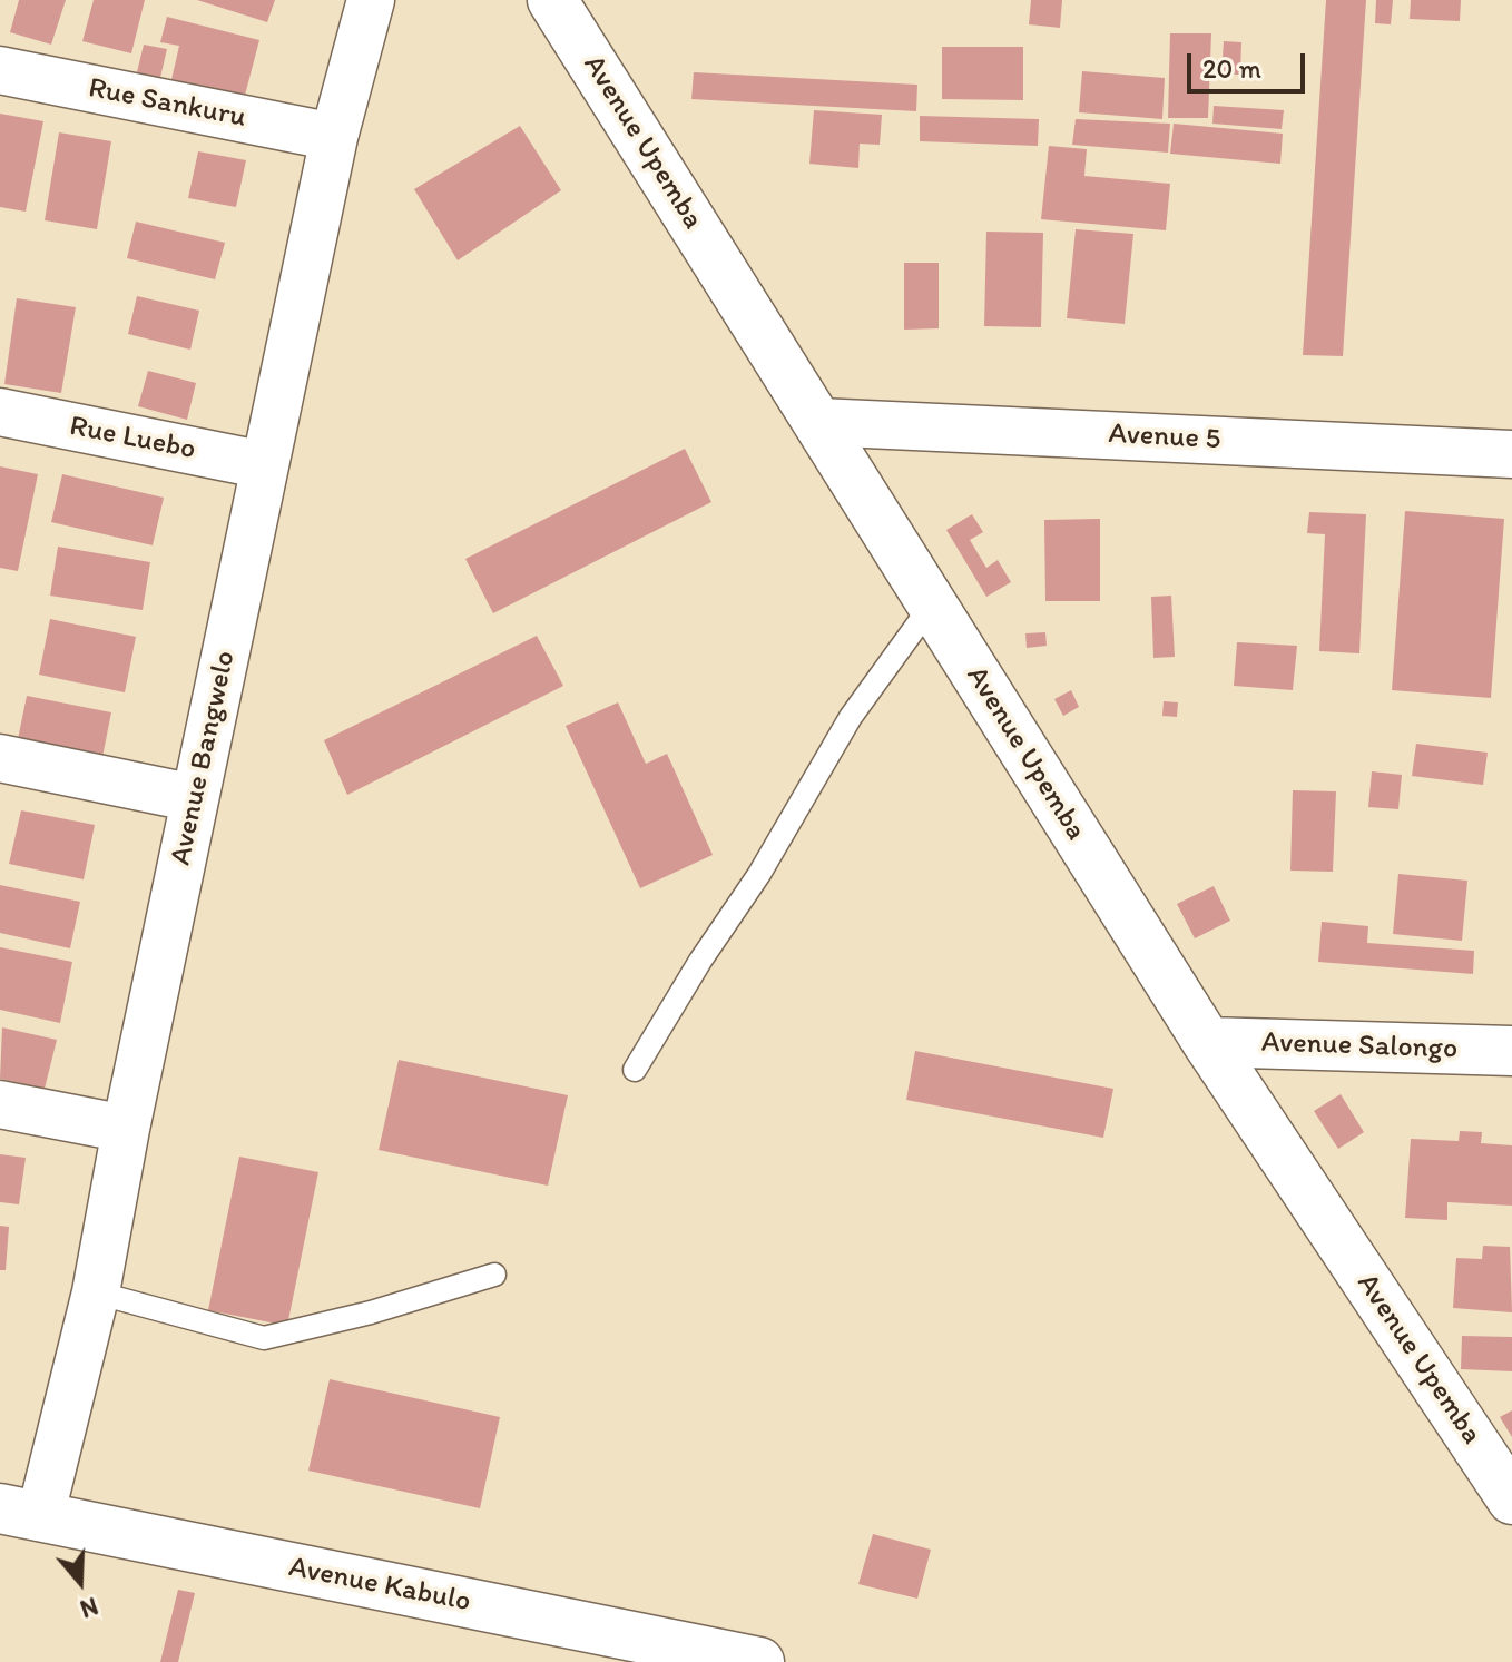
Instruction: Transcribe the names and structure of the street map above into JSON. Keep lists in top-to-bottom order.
{
  "streets": {
    "street": [
      "Rue Sankuru",
      "Avenue Upemba",
      "Avenue 5",
      "Rue Luebo",
      "Avenue Bangwelo",
      "Avenue Salongo",
      "Avenue Kabulo"
    ]
  },
  "crossings": [
    ["Rue Sankuru", "Avenue Bangwelo"],
    ["Avenue Upemba", "Avenue 5"],
    ["Avenue Upemba", "Avenue Salongo"],
    ["Rue Luebo", "Avenue Bangwelo"],
    ["Avenue Bangwelo", "Avenue Kabulo"]
  ],
  "scale_bar": "20 m",
  "north": "bottom"
}
